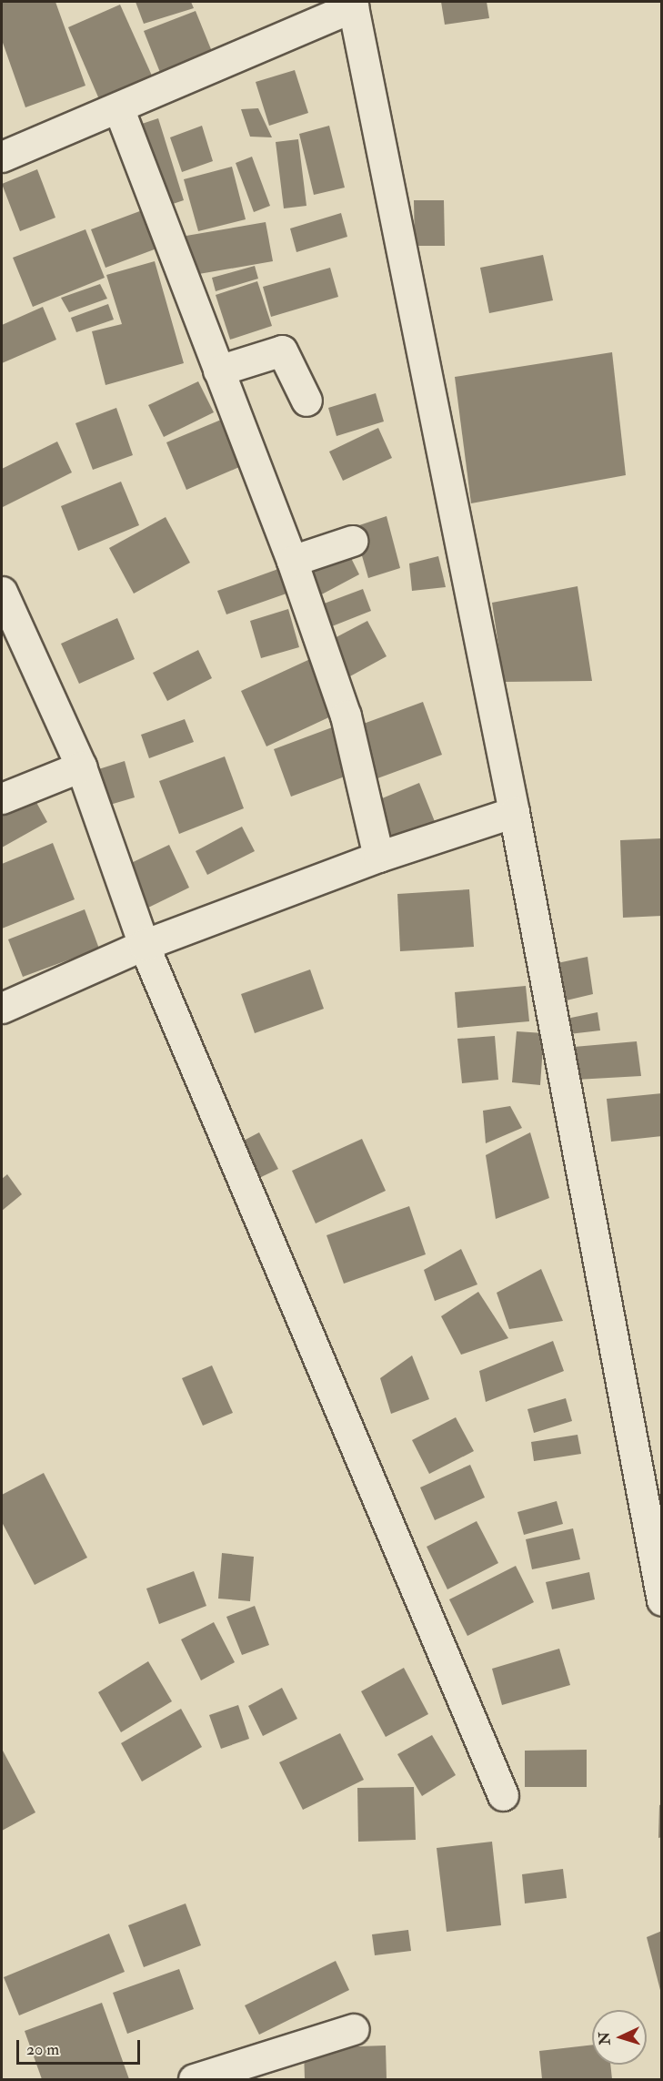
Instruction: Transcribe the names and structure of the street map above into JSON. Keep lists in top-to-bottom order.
{
  "scale_bar": "20 m",
  "north": "left"
}
